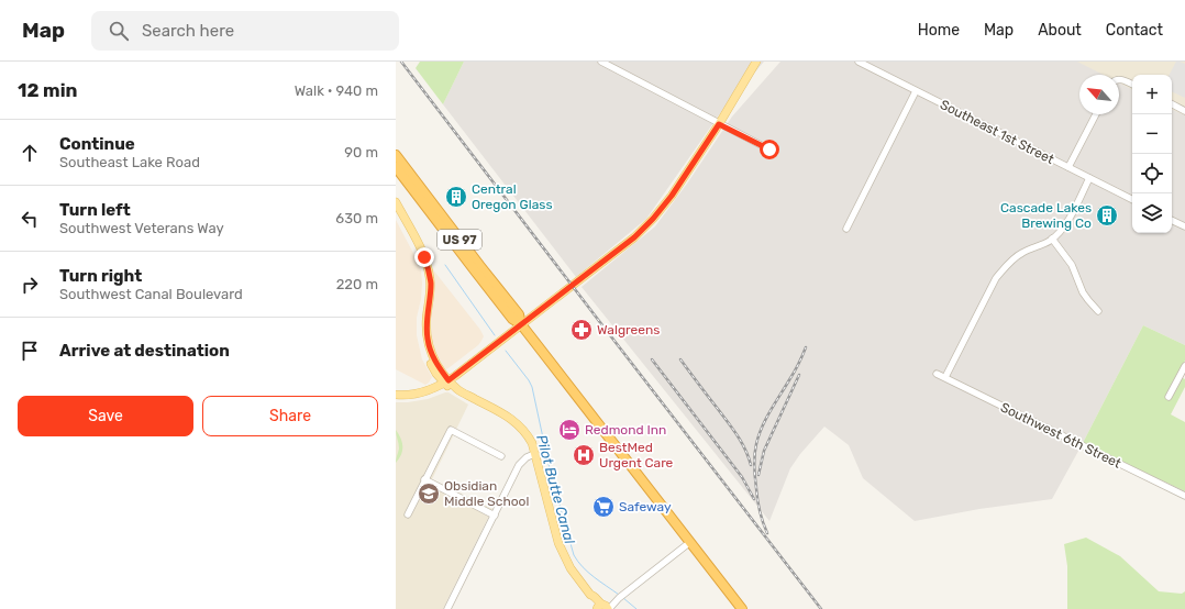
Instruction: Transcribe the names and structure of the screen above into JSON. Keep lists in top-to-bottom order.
{
  "streets": {
    "highway": ["US 97"],
    "street": ["Southeast 1st Street", "Southwest 6th Street"]
  },
  "water": ["Pilot Butte Canal"],
  "places": {
    "building": ["Central Oregon Glass", "Cascade Lakes Brewing Co"],
    "pharmacy": ["Walgreens"],
    "hotel": ["Redmond Inn"],
    "hospital": ["BestMed Urgent Care"],
    "school or university": ["Obsidian Middle School"],
    "supermarket": ["Safeway"]
  },
  "north": "top left",
  "page": {
    "header": "Map",
    "search": "Search here",
    "nav": [
      "Home",
      "Map",
      "About",
      "Contact"
    ],
    "heading": ["12 min", "Walk · 940 m"],
    "map_buttons": ["+", "−"],
    "list": [
      ["Continue", "Southeast Lake Road", "90 m"],
      ["Turn left", "Southwest Veterans Way", "630 m"],
      ["Turn right", "Southwest Canal Boulevard", "220 m"],
      "Arrive at destination"
    ],
    "buttons": ["Save", "Share"]
  }
}
